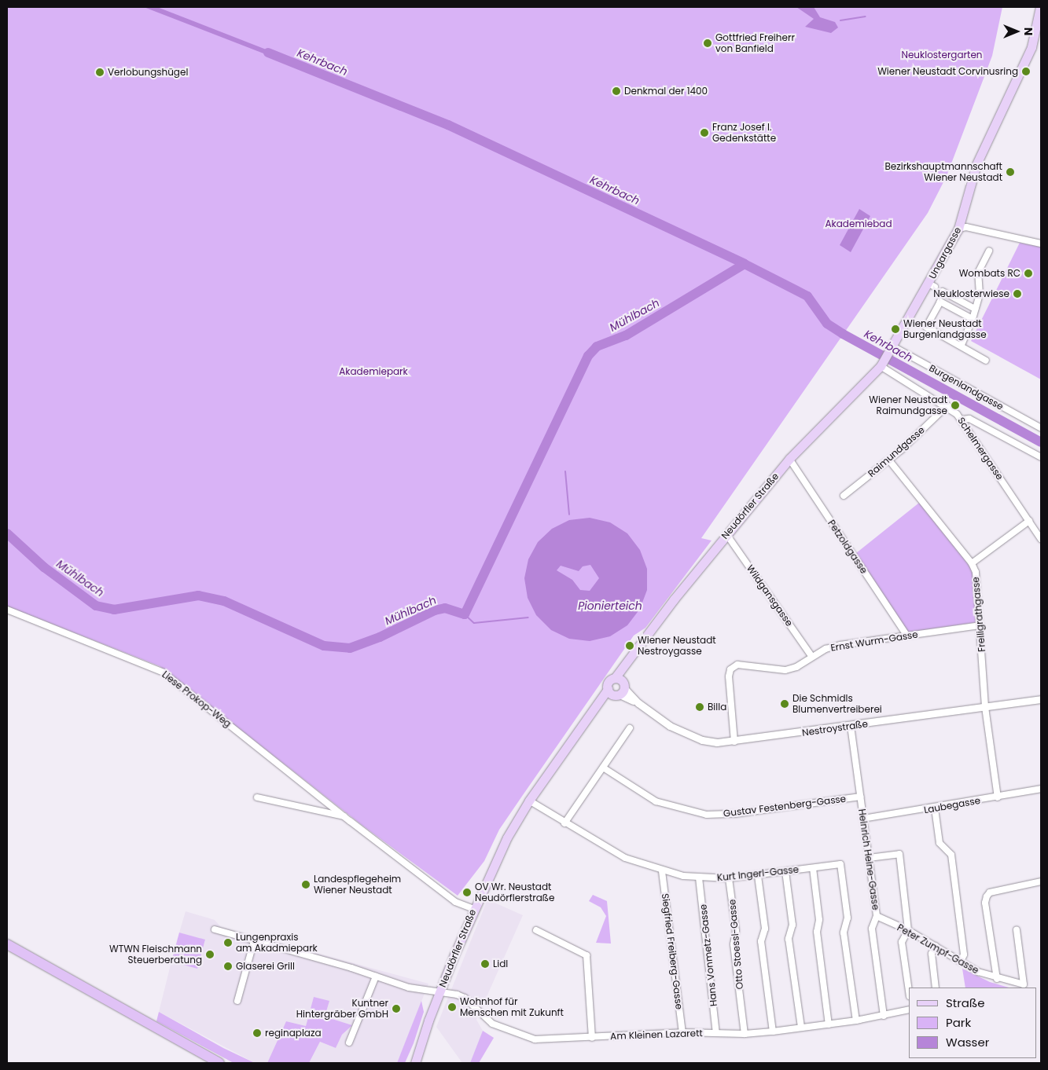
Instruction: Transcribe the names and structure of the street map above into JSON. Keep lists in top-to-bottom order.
{
  "streets": {
    "main road": ["Ungargasse", "Neudörfler Straße"],
    "street": [
      "Burgenlandgasse",
      "Schelmergasse",
      "Raimundgasse",
      "Petzoldgasse",
      "Wildgansgasse",
      "Freiligrathgasse",
      "Ernst Wurm-Gasse",
      "Liese Prokop-Weg",
      "Nestroystraße",
      "Laubegasse",
      "Gustav Festenberg-Gasse",
      "Heinrich Heine-Gasse",
      "Kurt Ingerl-Gasse",
      "Otto Stoessl-Gasse",
      "Peter Zumpf-Gasse",
      "Siegfried Freiberg-Gasse",
      "Hans Vonmetz-Gasse",
      "Am Kleinen Lazarett"
    ]
  },
  "crossings": [
    ["Ungargasse", "Burgenlandgasse"],
    ["Ungargasse", "Schelmergasse"],
    ["Ungargasse", "Neudörfler Straße"],
    ["Schelmergasse", "Raimundgasse"],
    ["Schelmergasse", "Neudörfler Straße"],
    ["Raimundgasse", "Freiligrathgasse"],
    ["Neudörfler Straße", "Petzoldgasse"],
    ["Neudörfler Straße", "Wildgansgasse"],
    ["Neudörfler Straße", "Liese Prokop-Weg"],
    ["Neudörfler Straße", "Nestroystraße"],
    ["Neudörfler Straße", "Kurt Ingerl-Gasse"],
    ["Neudörfler Straße", "Am Kleinen Lazarett"],
    ["Petzoldgasse", "Ernst Wurm-Gasse"],
    ["Wildgansgasse", "Ernst Wurm-Gasse"],
    ["Freiligrathgasse", "Ernst Wurm-Gasse"],
    ["Freiligrathgasse", "Nestroystraße"],
    ["Freiligrathgasse", "Laubegasse"],
    ["Ernst Wurm-Gasse", "Nestroystraße"],
    ["Nestroystraße", "Heinrich Heine-Gasse"],
    ["Laubegasse", "Heinrich Heine-Gasse"],
    ["Gustav Festenberg-Gasse", "Heinrich Heine-Gasse"],
    ["Heinrich Heine-Gasse", "Peter Zumpf-Gasse"],
    ["Heinrich Heine-Gasse", "Am Kleinen Lazarett"],
    ["Kurt Ingerl-Gasse", "Otto Stoessl-Gasse"],
    ["Kurt Ingerl-Gasse", "Siegfried Freiberg-Gasse"],
    ["Kurt Ingerl-Gasse", "Hans Vonmetz-Gasse"],
    ["Kurt Ingerl-Gasse", "Am Kleinen Lazarett"],
    ["Otto Stoessl-Gasse", "Am Kleinen Lazarett"],
    ["Siegfried Freiberg-Gasse", "Am Kleinen Lazarett"],
    ["Hans Vonmetz-Gasse", "Am Kleinen Lazarett"]
  ],
  "water": ["Kehrbach", "Mühlbach", "Pionierteich"],
  "parks": ["Neuklostergarten", "Akademiebad", "Akademiepark"],
  "places": [
    "Gottfried Freiherr von Banfield",
    "Wiener Neustadt Corvinusring",
    "Verlobungshügel",
    "Denkmal der 1400",
    "Franz Josef I. Gedenkstätte",
    "Bezirkshauptmannschaft Wiener Neustadt",
    "Wombats RC",
    "Neuklosterwiese",
    "Wiener Neustadt Burgenlandgasse",
    "Wiener Neustadt Raimundgasse",
    "Wiener Neustadt Nestroygasse",
    "Die Schmidls Blumenvertreiberei",
    "Billa",
    "Landespflegeheim Wiener Neustadt",
    "OV Wr. Neustadt Neudörflerstraße",
    "Lungenpraxis am Akadmiepark",
    "WTWN Fleischmann Steuerberatung",
    "Lidl",
    "Glaserei Grill",
    "Wohnhof für Menschen mit Zukunft",
    "Kuntner Hintergräber GmbH",
    "reginaplaza"
  ],
  "legend": ["Straße", "Park", "Wasser"],
  "north": "right"
}
